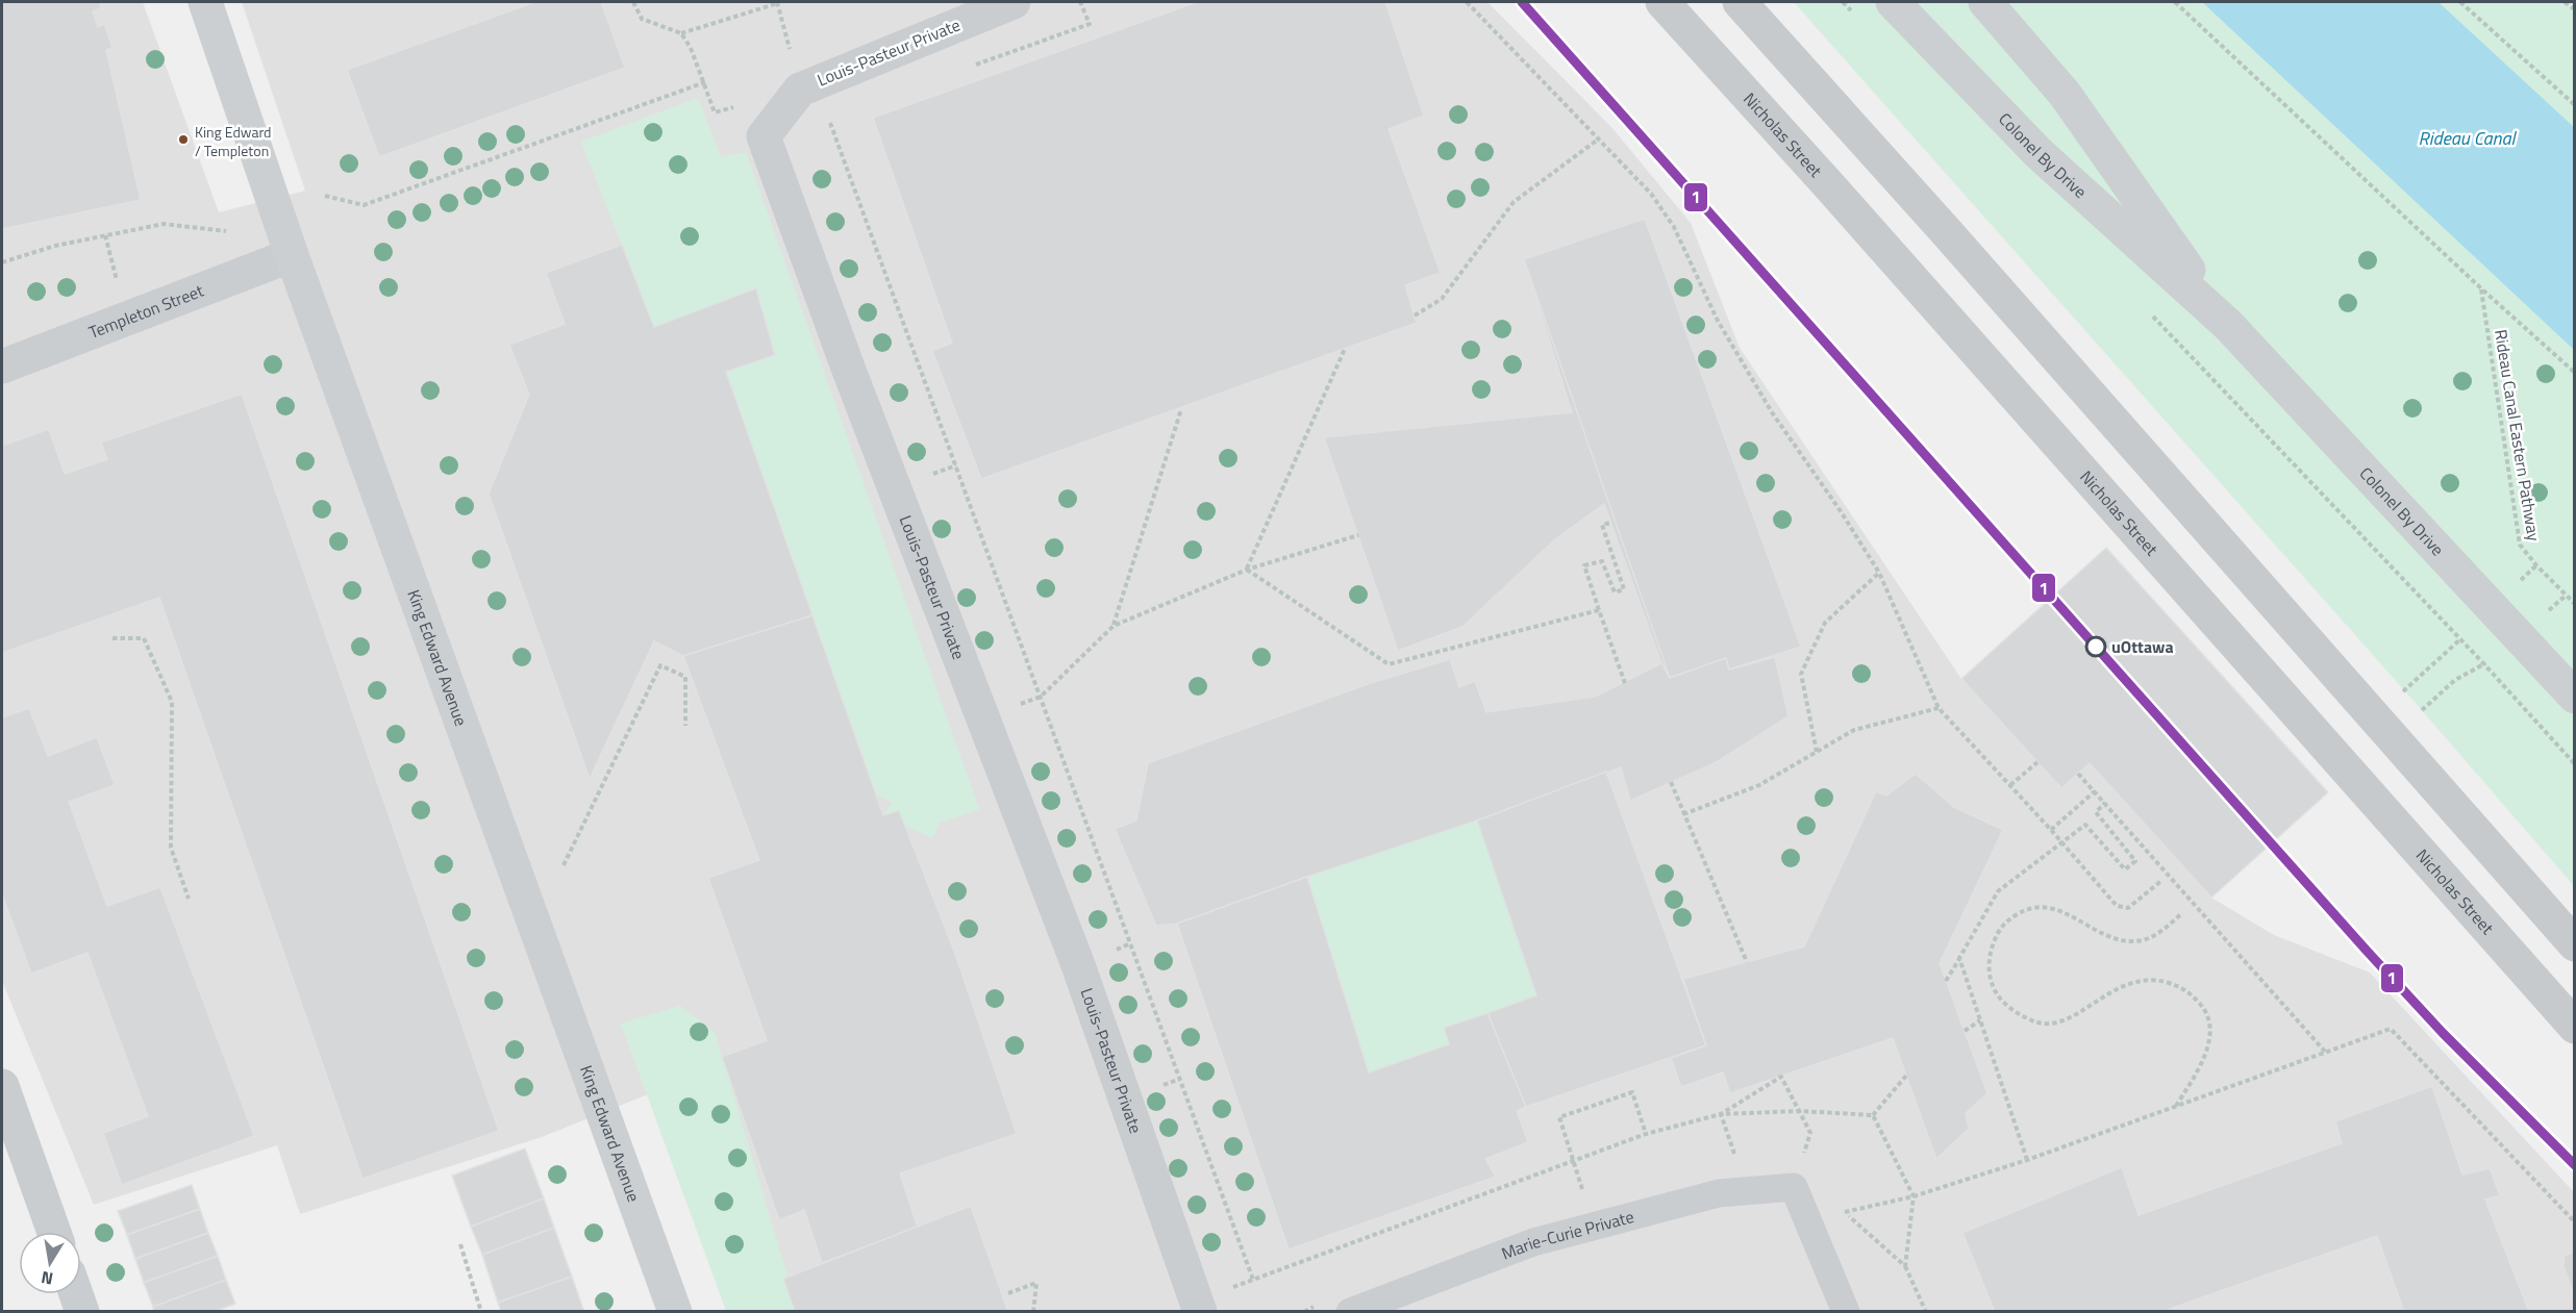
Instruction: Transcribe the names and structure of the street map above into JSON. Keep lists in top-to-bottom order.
{
  "streets": {
    "main road": ["Nicholas Street", "Colonel By Drive", "King Edward Avenue"],
    "street": ["Louis-Pasteur Private", "Templeton Street", "Marie-Curie Private"],
    "path": ["Rideau Canal Eastern Pathway"]
  },
  "crossings": [
    ["Templeton Street", "King Edward Avenue"]
  ],
  "water": ["Rideau Canal"],
  "places": ["King Edward / Templeton", "uOttawa"],
  "lines": ["transit line 1"],
  "north": "bottom"
}
